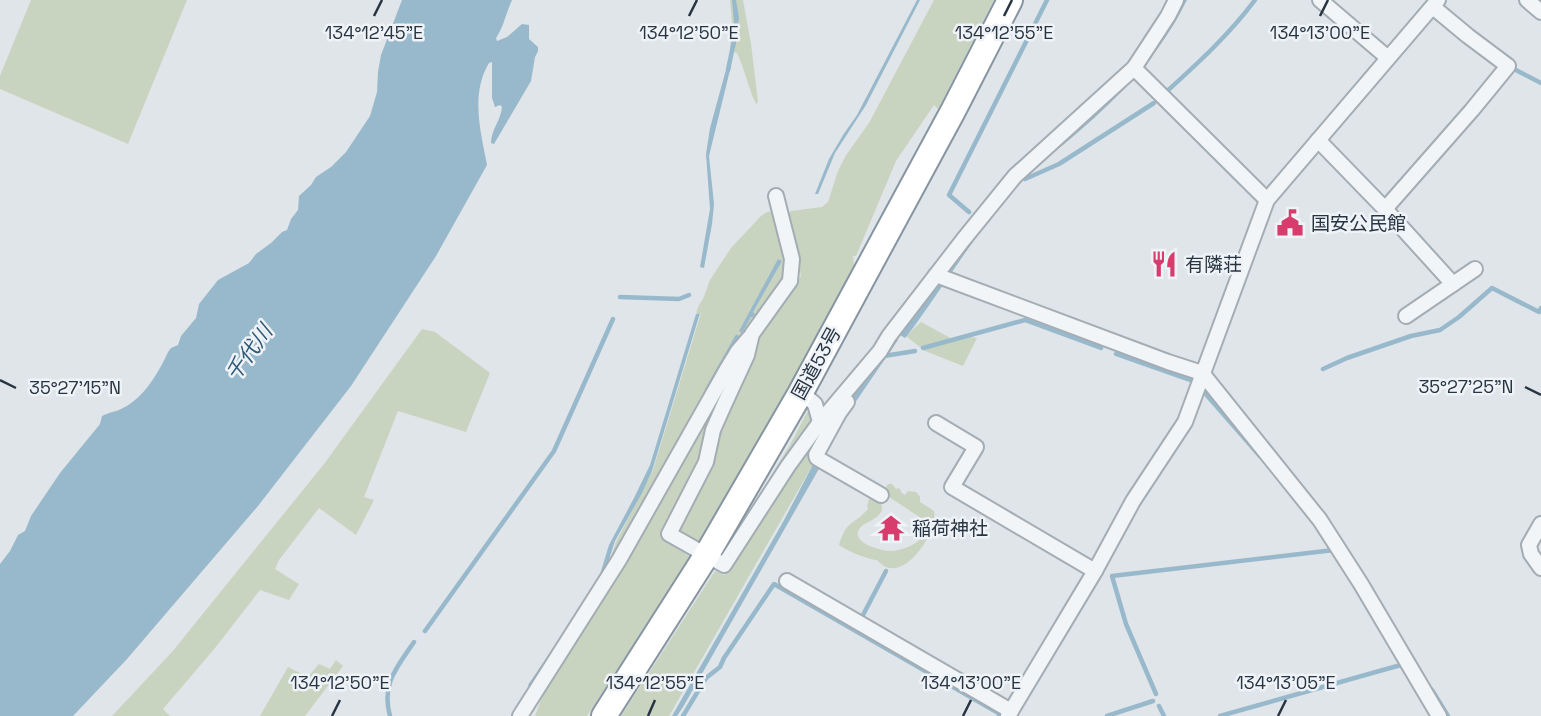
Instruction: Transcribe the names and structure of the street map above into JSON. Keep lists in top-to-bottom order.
{
  "streets": {
    "highway": ["国道53号"]
  },
  "water": ["千代川"],
  "places": {
    "public building": ["国安公民館"],
    "restaurant": ["有隣荘"],
    "temple": ["稲荷神社"]
  },
  "coordinates": [
    "134°12'45\"E",
    "134°12'50\"E",
    "134°12'55\"E",
    "134°13'00\"E",
    "35°27'25\"N",
    "35°27'15\"N",
    "134°13'05\"E"
  ]
}
